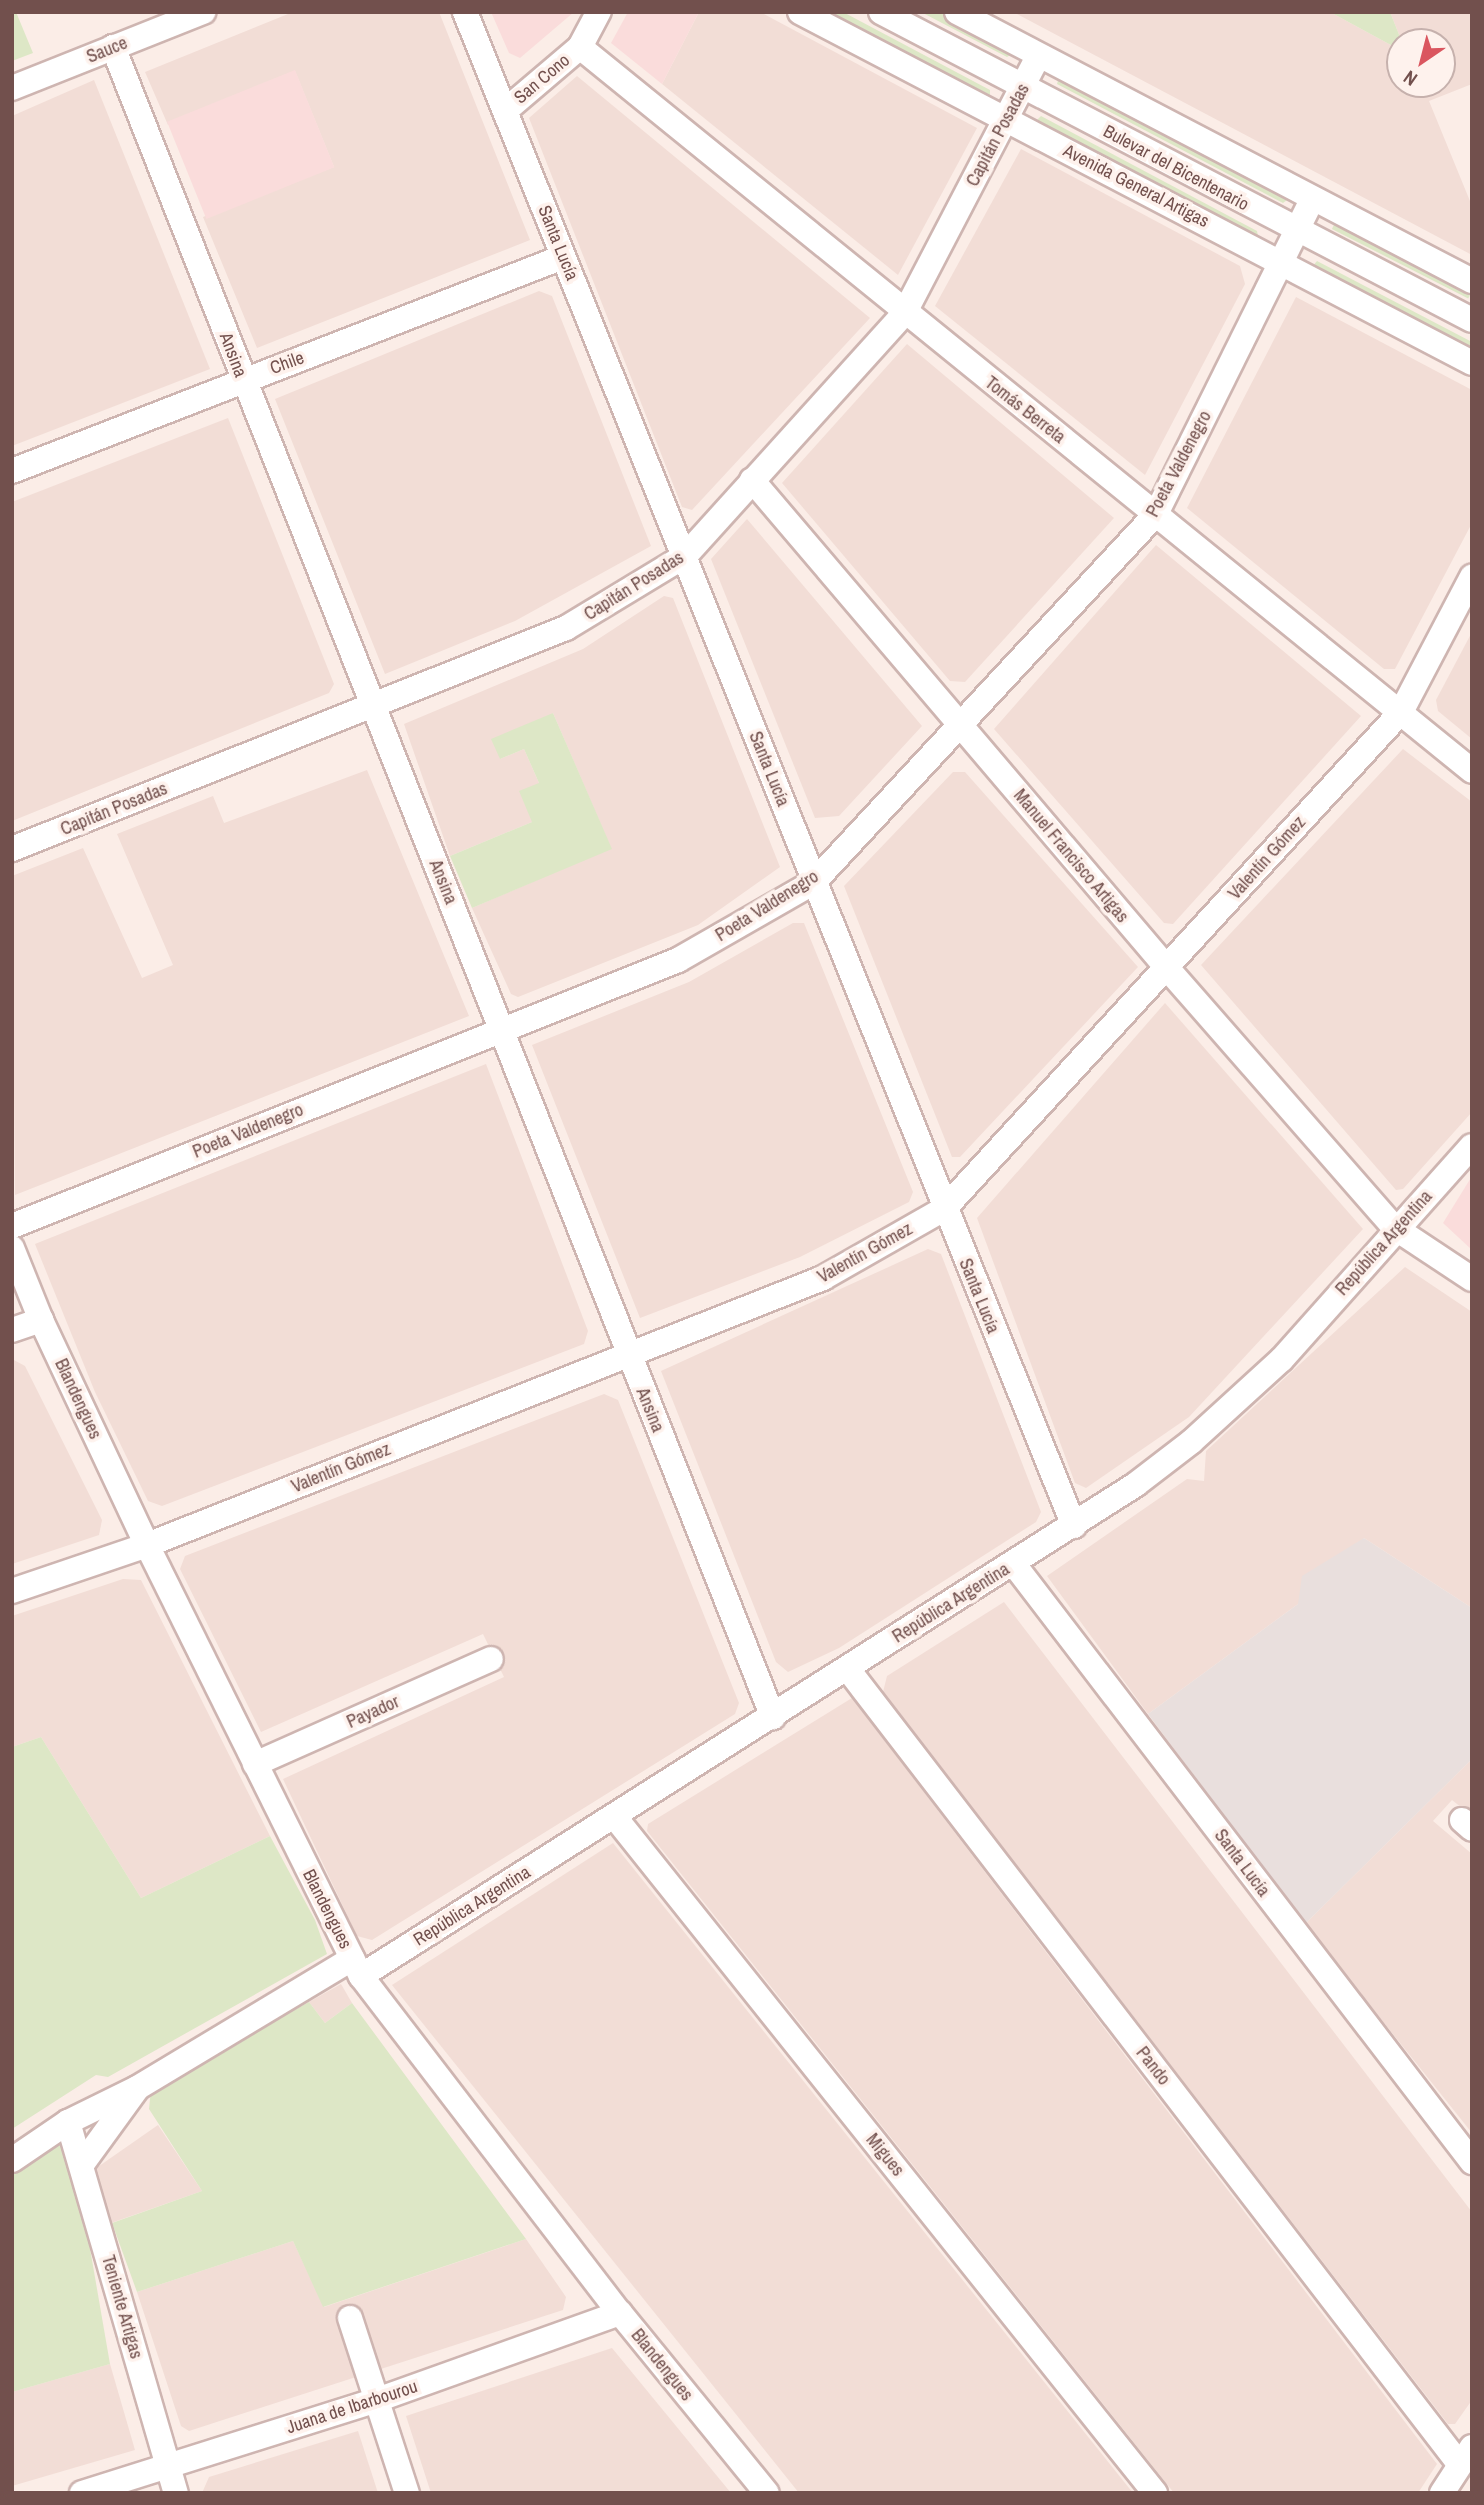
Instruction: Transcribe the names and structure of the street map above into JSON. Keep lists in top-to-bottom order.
{
  "streets": {
    "street": [
      "Sauce",
      "San Cono",
      "Capitán Posadas",
      "Bulevar del Bicentenario",
      "Avenida General Artigas",
      "Santa Lucía",
      "Ansina",
      "Chile",
      "Tomás Berreta",
      "Poeta Valdenegro",
      "Manuel Francisco Artigas",
      "Valentín Gómez",
      "República Argentina",
      "Blandengues",
      "Payador",
      "Pando",
      "Migues",
      "Teniente Artigas",
      "Juana de Ibarbourou"
    ]
  },
  "crossings": [
    ["Sauce", "Ansina"],
    ["San Cono", "Santa Lucía"],
    ["San Cono", "Tomás Berreta"],
    ["Capitán Posadas", "Bulevar del Bicentenario"],
    ["Capitán Posadas", "Avenida General Artigas"],
    ["Capitán Posadas", "Santa Lucía"],
    ["Capitán Posadas", "Ansina"],
    ["Capitán Posadas", "Tomás Berreta"],
    ["Capitán Posadas", "Manuel Francisco Artigas"],
    ["Bulevar del Bicentenario", "Poeta Valdenegro"],
    ["Avenida General Artigas", "Poeta Valdenegro"],
    ["Santa Lucía", "Chile"],
    ["Santa Lucía", "Poeta Valdenegro"],
    ["Santa Lucía", "Valentín Gómez"],
    ["Santa Lucía", "República Argentina"],
    ["Ansina", "Chile"],
    ["Ansina", "Poeta Valdenegro"],
    ["Ansina", "Valentín Gómez"],
    ["Ansina", "República Argentina"],
    ["Tomás Berreta", "Poeta Valdenegro"],
    ["Tomás Berreta", "Valentín Gómez"],
    ["Poeta Valdenegro", "Manuel Francisco Artigas"],
    ["Manuel Francisco Artigas", "Valentín Gómez"],
    ["Manuel Francisco Artigas", "República Argentina"],
    ["Valentín Gómez", "Blandengues"],
    ["República Argentina", "Blandengues"],
    ["República Argentina", "Pando"],
    ["República Argentina", "Migues"],
    ["República Argentina", "Teniente Artigas"],
    ["Blandengues", "Payador"],
    ["Blandengues", "Juana de Ibarbourou"],
    ["Teniente Artigas", "Juana de Ibarbourou"]
  ],
  "north": "bottom left"
}
